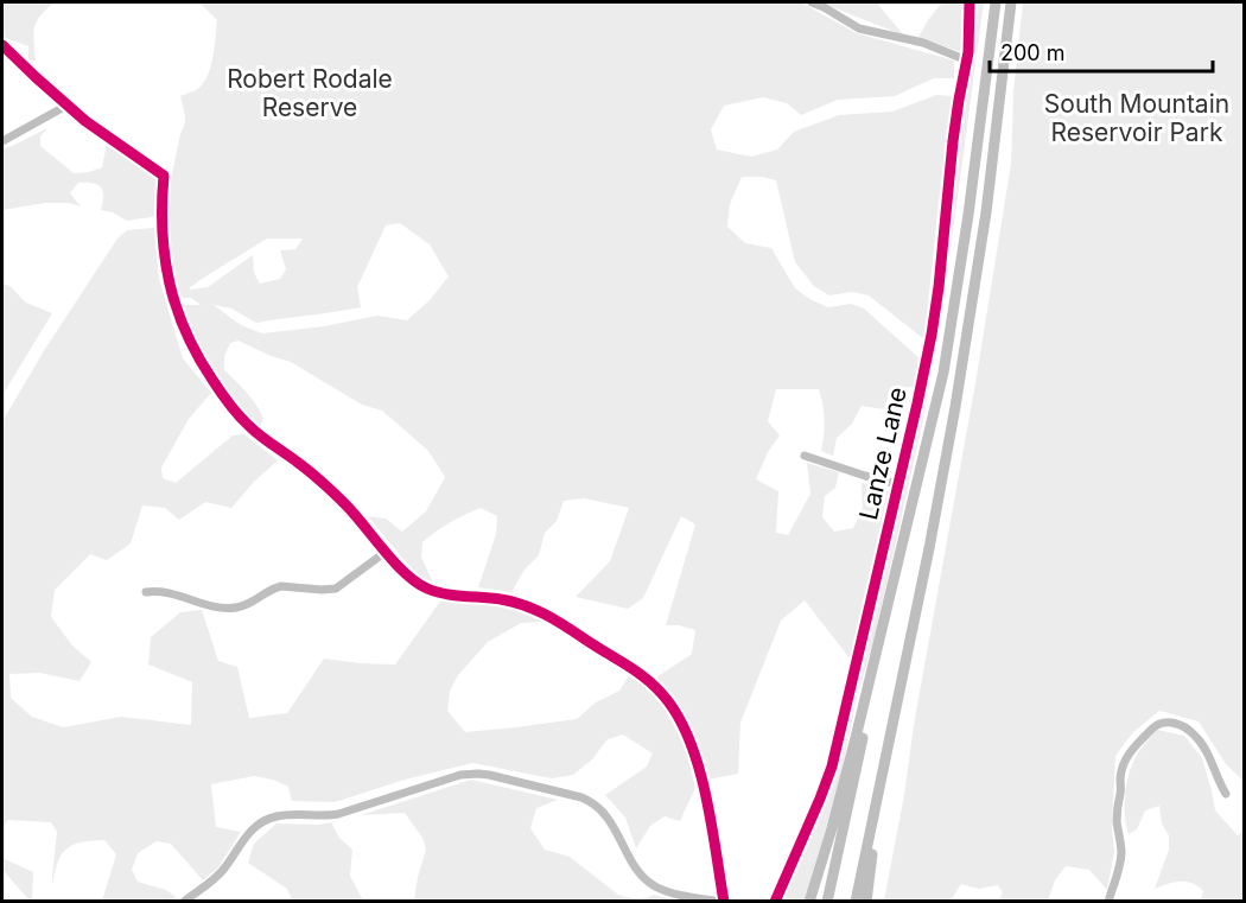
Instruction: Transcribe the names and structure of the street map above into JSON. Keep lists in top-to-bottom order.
{
  "streets": {
    "street": ["Lanze Lane"]
  },
  "parks": ["Robert Rodale Reserve", "South Mountain Reservoir Park"],
  "scale_bar": "200 m"
}
